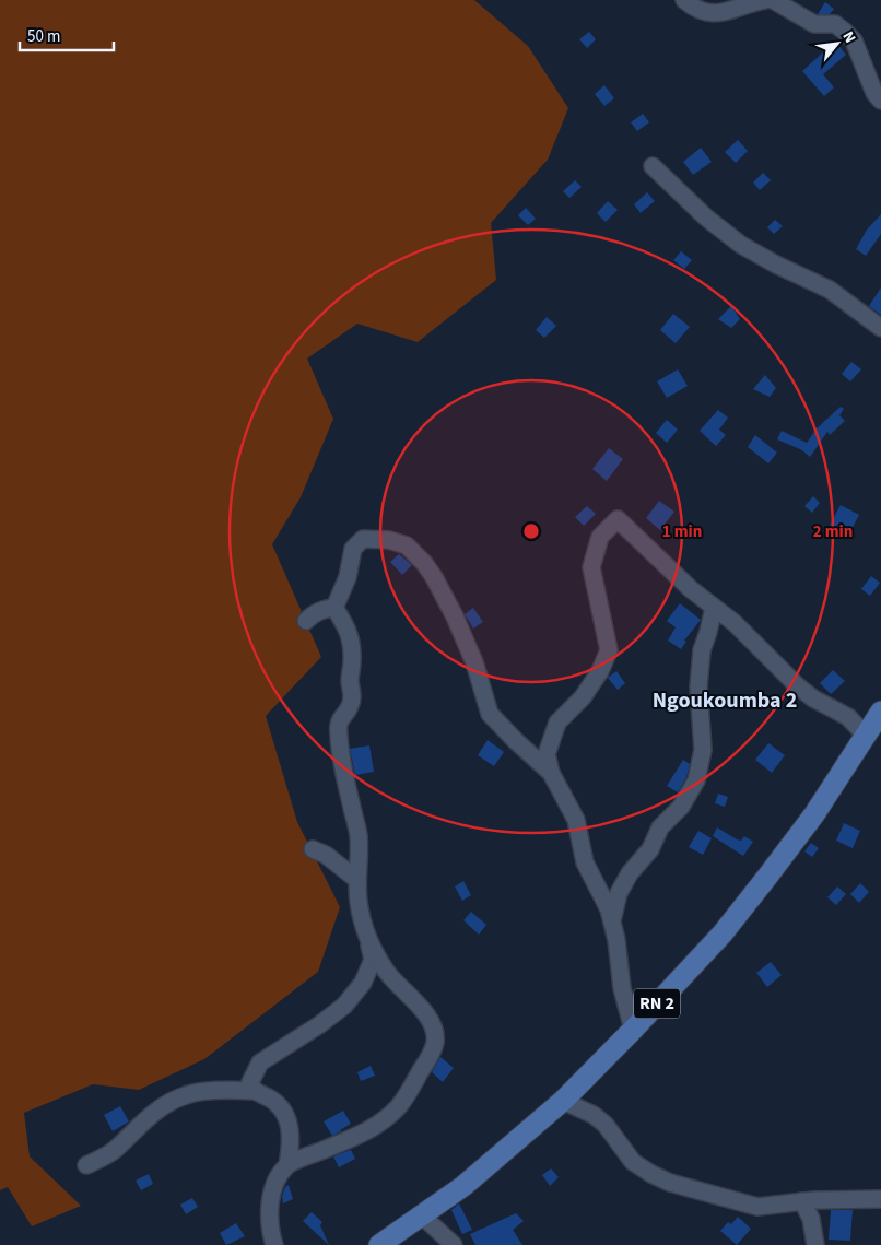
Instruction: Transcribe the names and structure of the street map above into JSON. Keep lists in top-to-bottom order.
{
  "streets": {
    "main road": ["RN 2"]
  },
  "districts": ["Ngoukoumba 2"],
  "scale_bar": "50 m",
  "north": "top right",
  "rings": ["1 min", "2 min"]
}
